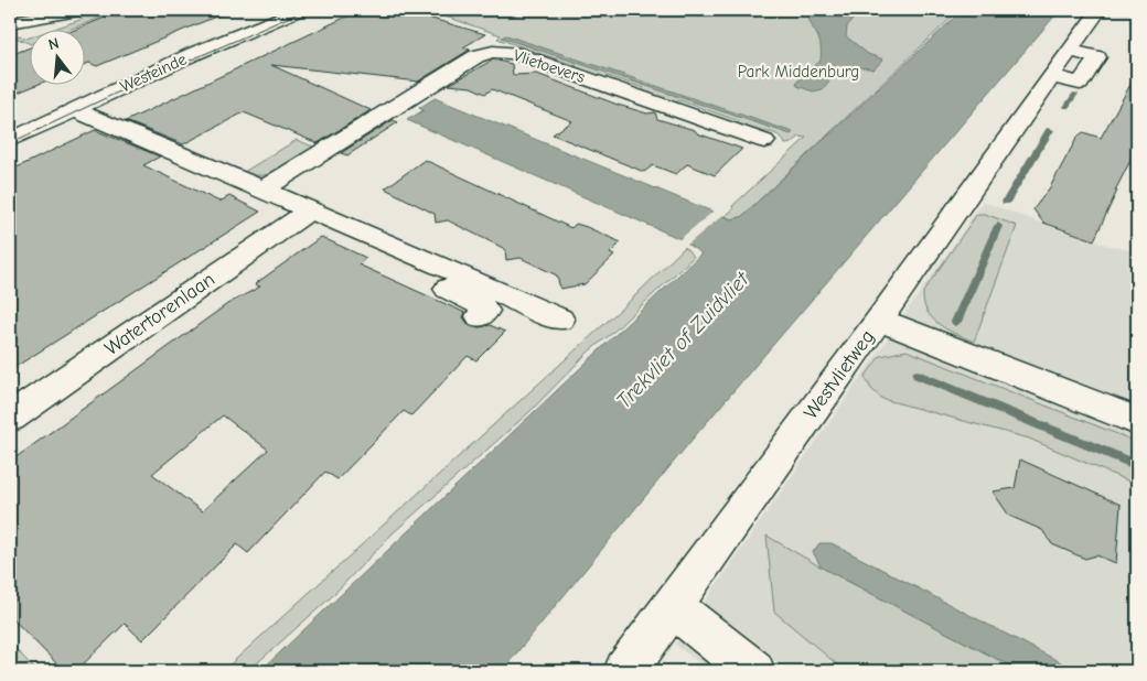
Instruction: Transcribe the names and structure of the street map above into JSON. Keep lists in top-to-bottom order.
{
  "streets": {
    "street": [
      "Vlietoevers",
      "Westeinde",
      "Watertorenlaan",
      "Westvlietweg"
    ]
  },
  "water": ["Trekvliet of Zuidvliet"],
  "parks": ["Park Middenburg"],
  "north": "top"
}
